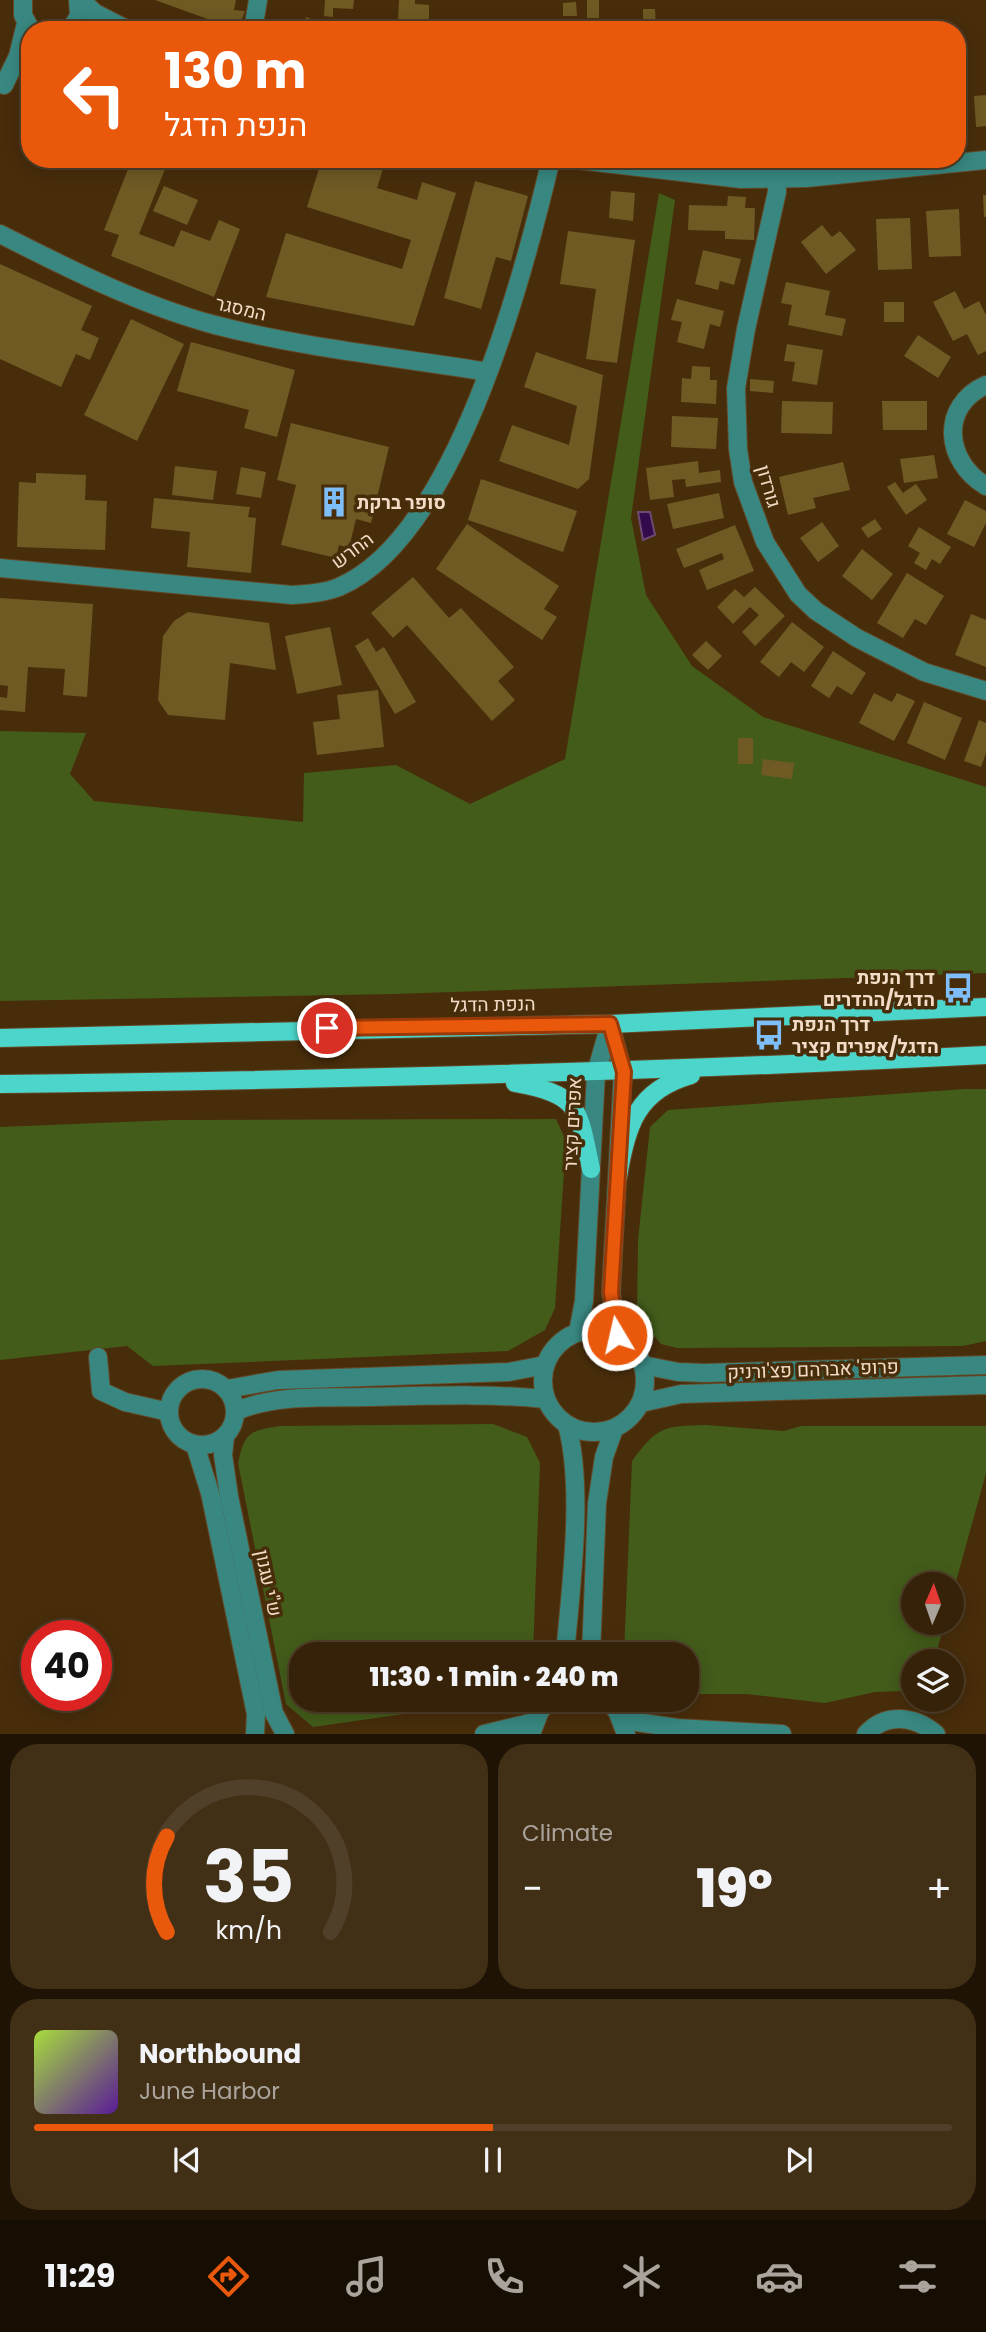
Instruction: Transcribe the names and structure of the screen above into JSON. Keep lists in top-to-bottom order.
{
  "streets": {
    "main road": ["הנפת הדגל"],
    "street": [
      "המסגר",
      "גורדון",
      "החרש",
      "אפרים קציר",
      "פרופ' אברהם פצ'ורניק",
      "ש\"י עגנון"
    ]
  },
  "crossings": [
    ["המסגר", "החרש"],
    ["הנפת הדגל", "אפרים קציר"],
    ["אפרים קציר", "פרופ' אברהם פצ'ורניק"]
  ],
  "places": {
    "building": ["סופר ברקת"],
    "bus stop": ["דרך הנפת הדגל/ההדרים", "דרך הנפת הדגל/אפרים קציר"]
  },
  "north": "top",
  "page": {
    "turn": ["130 m", "הנפת הדגל"],
    "limit": "40",
    "trip": "11:30 · 1 min · 240 m",
    "tile": "Climate",
    "heat": ["−", "19°", "+"],
    "song": ["Northbound", "June Harbor"],
    "tabs": "11:29",
    "gauge": ["35", "km/h"]
  }
}
